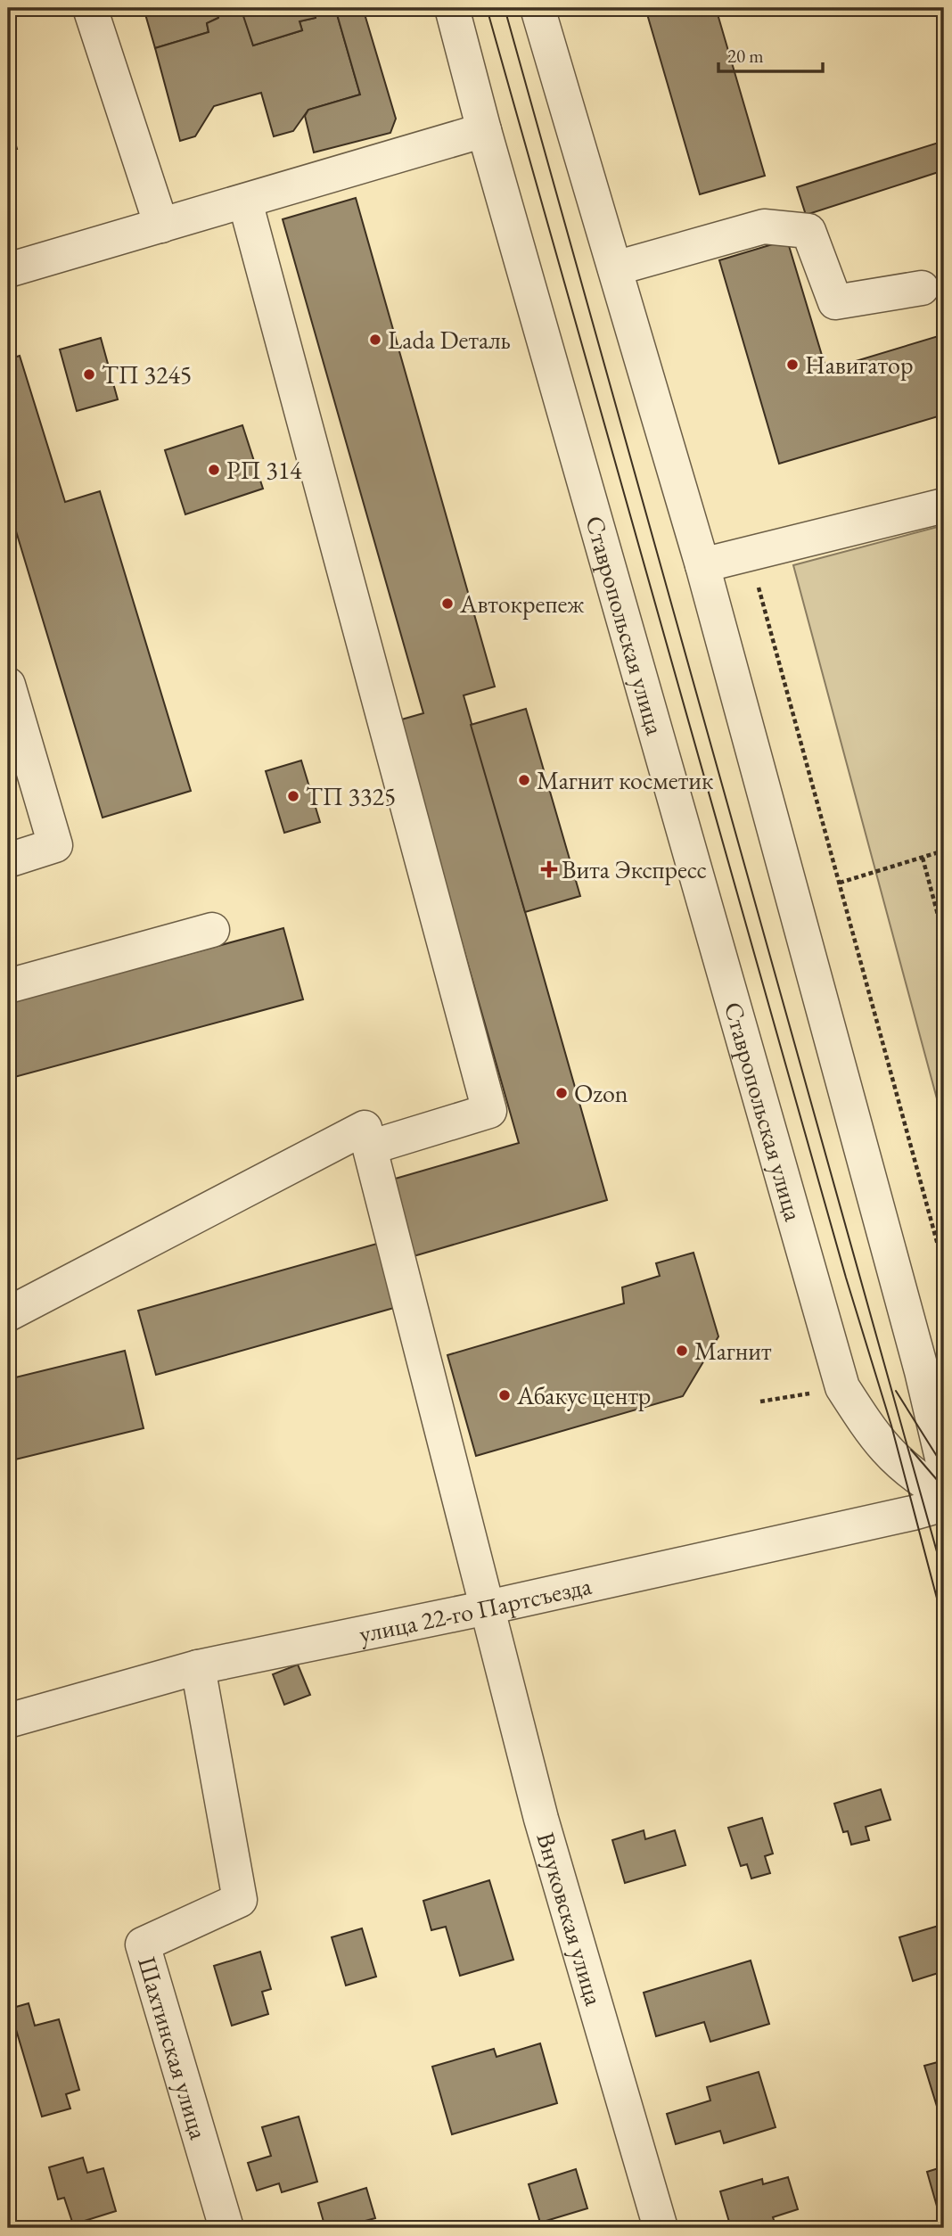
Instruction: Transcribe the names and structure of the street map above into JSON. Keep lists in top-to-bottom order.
{
  "streets": {
    "street": [
      "Ставропольская улица",
      "улица 22-го Партсъезда",
      "Внуковская улица",
      "Шахтинская улица"
    ]
  },
  "crossings": [
    ["улица 22-го Партсъезда", "Внуковская улица"],
    ["улица 22-го Партсъезда", "Шахтинская улица"]
  ],
  "places": {
    "other": [
      "Lada Dеталь",
      "Навигатор",
      "ТП 3245",
      "РП 314",
      "Автокрепеж",
      "Магнит косметик",
      "ТП 3325",
      "Ozon",
      "Магнит",
      "Абакус центр"
    ],
    "health": ["Вита Экспресс"]
  },
  "scale_bar": "20 m"
}
